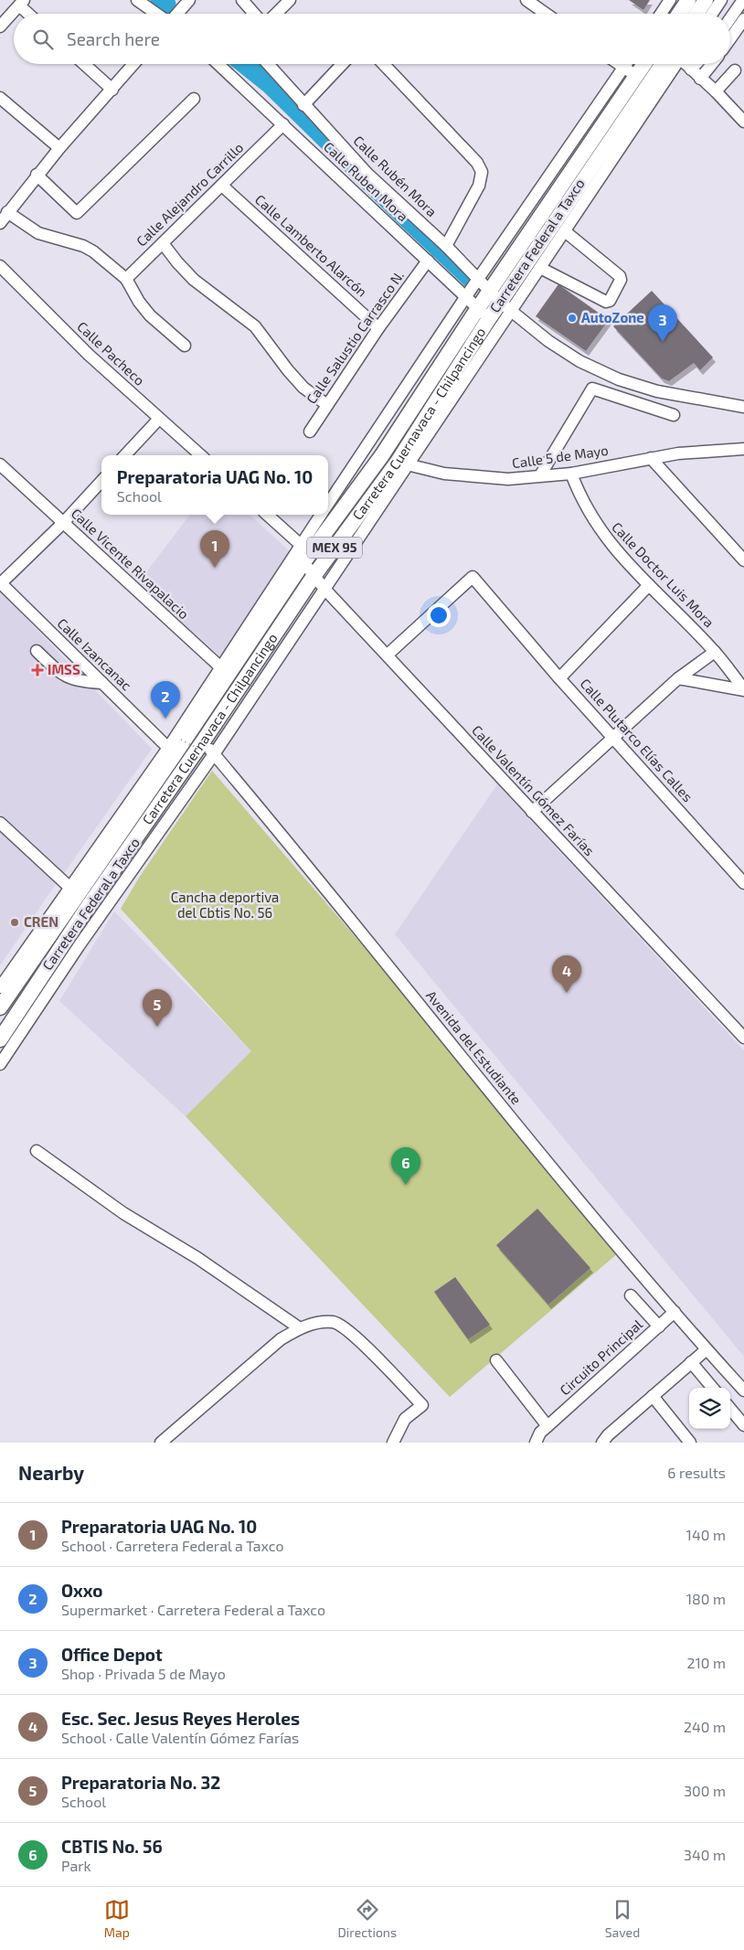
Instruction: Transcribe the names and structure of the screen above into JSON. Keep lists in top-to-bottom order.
{
  "streets": {
    "main road": ["Carretera Cuernavaca - Chilpancingo", "MEX 95"],
    "street": [
      "Calle Rubén Mora",
      "Calle Ruben Mora",
      "Calle Alejandro Carrillo",
      "Calle Lamberto Alarcón",
      "Carretera Federal a Taxco",
      "Calle Salustio Carrasco N.",
      "Calle Pacheco",
      "Calle 5 de Mayo",
      "Calle Vicente Rivapalacio",
      "Calle Doctor Luis Mora",
      "Calle Izancanac",
      "Calle Plutarco Elías Calles",
      "Calle Valentín Gómez Farías",
      "Avenida del Estudiante",
      "Circuito Principal"
    ]
  },
  "crossings": [
    ["Calle Rubén Mora", "Carretera Federal a Taxco"],
    ["Calle Rubén Mora", "Carretera Cuernavaca - Chilpancingo"],
    ["Calle Ruben Mora", "Calle Alejandro Carrillo"],
    ["Calle Ruben Mora", "Carretera Federal a Taxco"],
    ["Calle Ruben Mora", "Calle Salustio Carrasco N."],
    ["Calle Ruben Mora", "Carretera Cuernavaca - Chilpancingo"],
    ["Calle Alejandro Carrillo", "Calle Lamberto Alarcón"],
    ["Calle Lamberto Alarcón", "Calle Salustio Carrasco N."],
    ["Carretera Federal a Taxco", "Carretera Cuernavaca - Chilpancingo"],
    ["Carretera Federal a Taxco", "Calle 5 de Mayo"],
    ["Carretera Federal a Taxco", "Calle Valentín Gómez Farías"],
    ["Carretera Federal a Taxco", "Avenida del Estudiante"],
    ["Carretera Cuernavaca - Chilpancingo", "Calle 5 de Mayo"],
    ["Carretera Cuernavaca - Chilpancingo", "Calle Vicente Rivapalacio"],
    ["Carretera Cuernavaca - Chilpancingo", "Calle Valentín Gómez Farías"],
    ["Carretera Cuernavaca - Chilpancingo", "Avenida del Estudiante"],
    ["Calle 5 de Mayo", "Calle Doctor Luis Mora"],
    ["Calle Plutarco Elías Calles", "Calle Valentín Gómez Farías"],
    ["Avenida del Estudiante", "Circuito Principal"]
  ],
  "parks": ["Cancha deportiva del Cbtis No. 56"],
  "places": {
    "other": ["AutoZone", "CREN"],
    "health": ["IMSS"]
  },
  "page": {
    "search": "Search here",
    "pins": [
      "3",
      "1",
      "2",
      "4",
      "5",
      "6"
    ],
    "popup": ["Preparatoria UAG No. 10", "School"],
    "heading": ["Nearby", "6 results"],
    "list": [
      {
        "mark": "1",
        "name": "Preparatoria UAG No. 10",
        "note": "School · Carretera Federal a Taxco",
        "value": "140 m"
      },
      {
        "mark": "2",
        "name": "Oxxo",
        "note": "Supermarket · Carretera Federal a Taxco",
        "value": "180 m"
      },
      {
        "mark": "3",
        "name": "Office Depot",
        "note": "Shop · Privada 5 de Mayo",
        "value": "210 m"
      },
      {
        "mark": "4",
        "name": "Esc. Sec. Jesus Reyes Heroles",
        "note": "School · Calle Valentín Gómez Farías",
        "value": "240 m"
      },
      {
        "mark": "5",
        "name": "Preparatoria No. 32",
        "note": "School",
        "value": "300 m"
      },
      {
        "mark": "6",
        "name": "CBTIS No. 56",
        "note": "Park",
        "value": "340 m"
      }
    ],
    "nav": ["Map", "Directions", "Saved"]
  }
}
